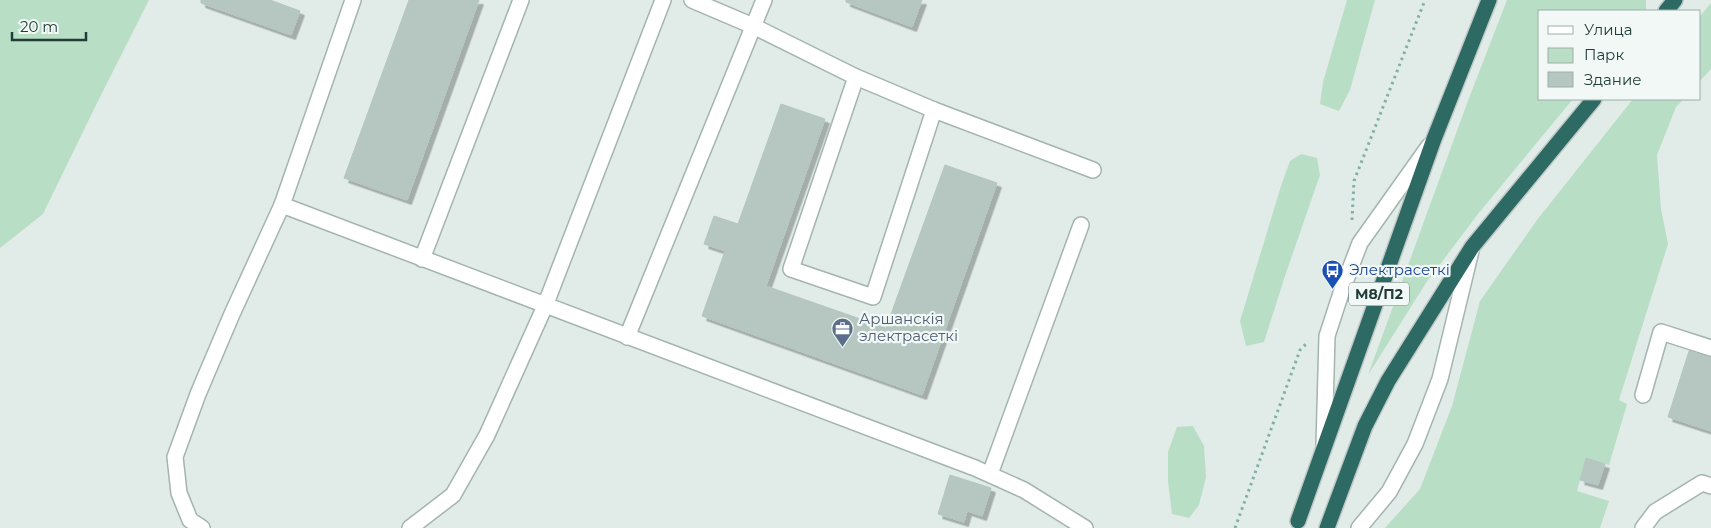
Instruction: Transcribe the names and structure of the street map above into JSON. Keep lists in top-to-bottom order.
{
  "streets": {
    "highway": ["М8/П2"]
  },
  "places": {
    "bus stop": ["Электрасеткі"],
    "office": ["Аршанскія электрасеткі"]
  },
  "legend": ["Улица", "Парк", "Здание"],
  "scale_bar": "20 m"
}
